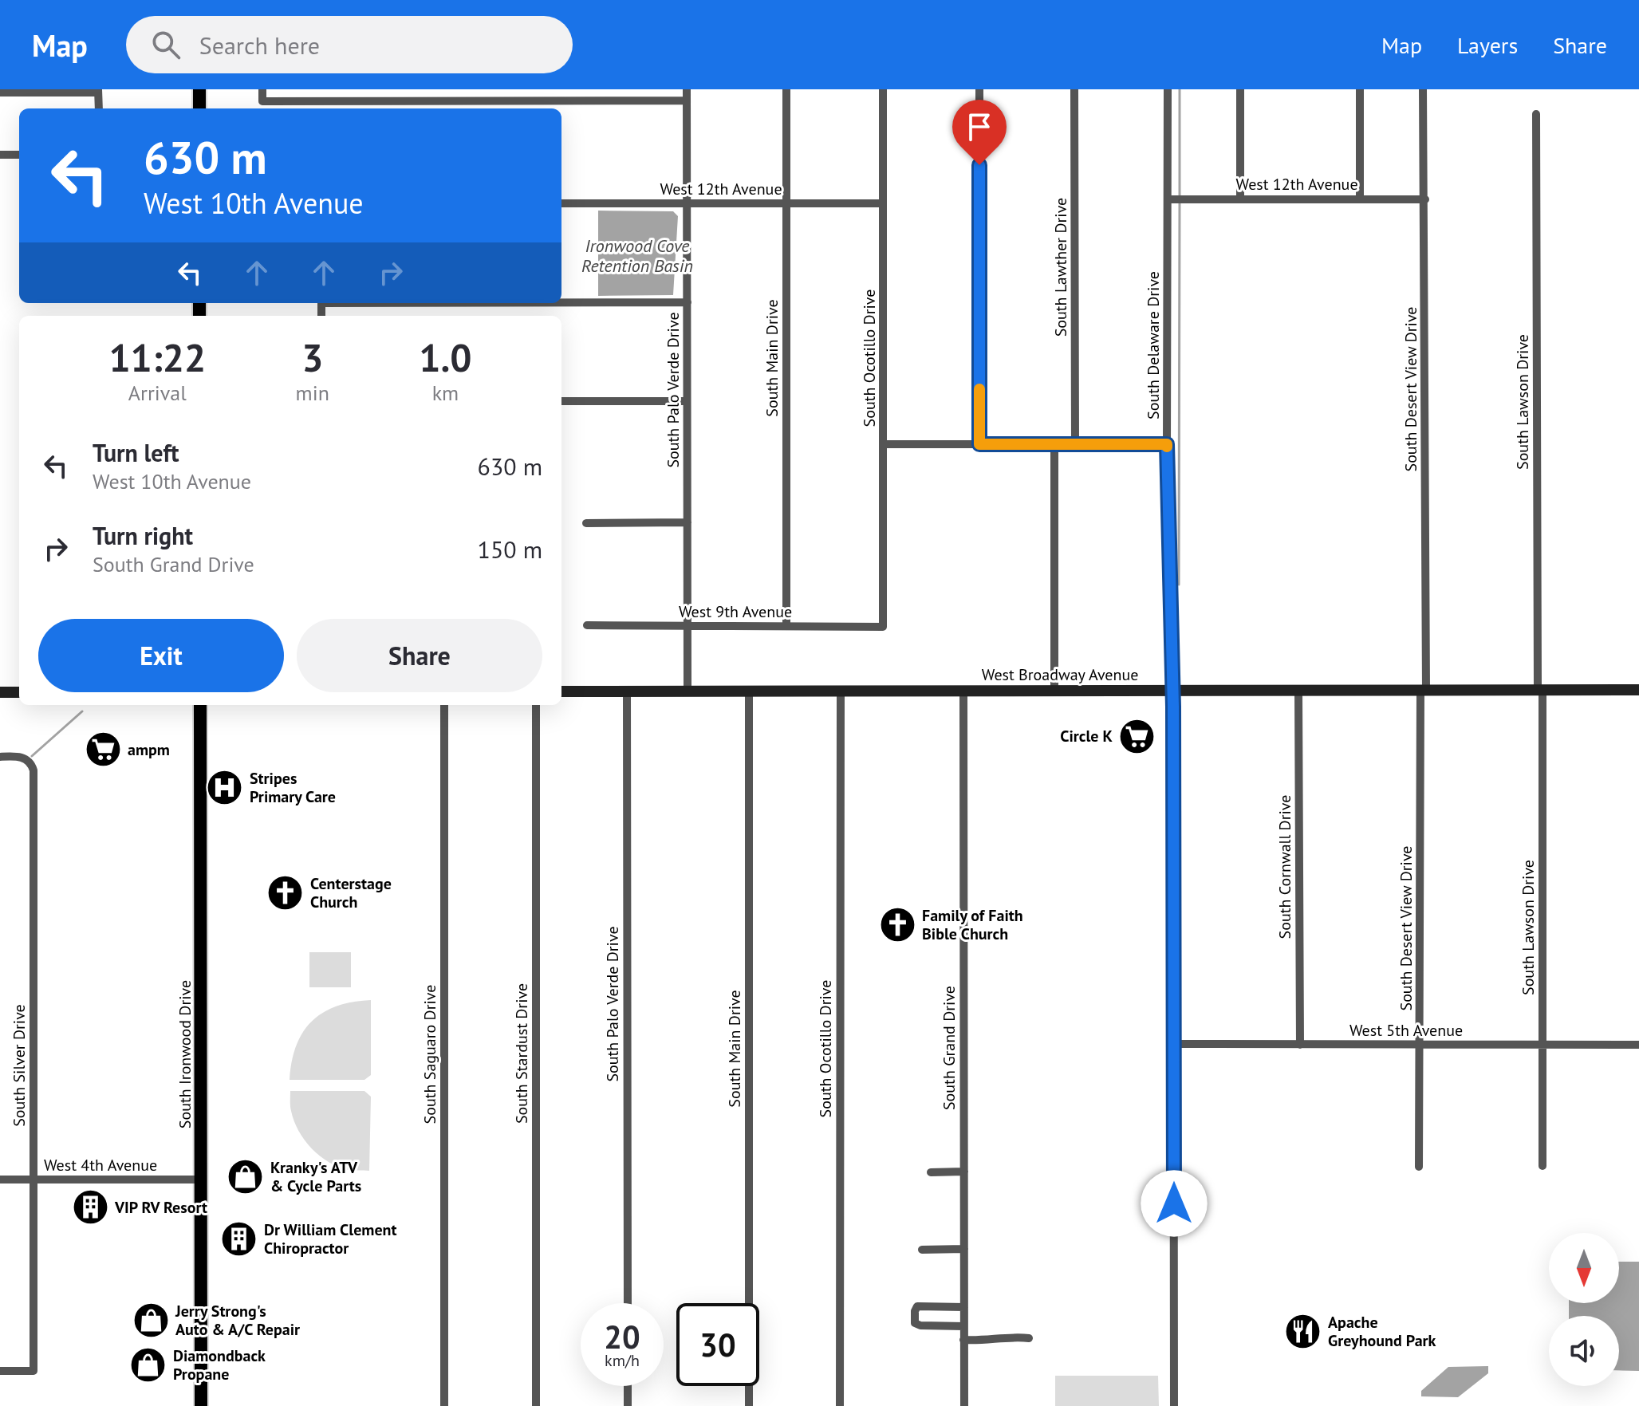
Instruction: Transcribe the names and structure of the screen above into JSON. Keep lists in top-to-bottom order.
{
  "streets": {
    "main road": ["West Broadway Avenue", "South Ironwood Drive"],
    "street": [
      "West 12th Avenue",
      "South Lawther Drive",
      "South Delaware Drive",
      "South Main Drive",
      "South Ocotillo Drive",
      "South Desert View Drive",
      "South Palo Verde Drive",
      "South Lawson Drive",
      "West 9th Avenue",
      "South Cornwall Drive",
      "West 5th Avenue",
      "South Grand Drive",
      "South Stardust Drive",
      "South Saguaro Drive",
      "South Silver Drive",
      "West 4th Avenue"
    ]
  },
  "crossings": [
    ["West 12th Avenue", "South Delaware Drive"],
    ["West 12th Avenue", "South Main Drive"],
    ["West 12th Avenue", "South Ocotillo Drive"],
    ["West 12th Avenue", "South Desert View Drive"],
    ["West 12th Avenue", "South Palo Verde Drive"],
    ["South Delaware Drive", "West Broadway Avenue"],
    ["South Delaware Drive", "West 5th Avenue"],
    ["South Main Drive", "West 9th Avenue"],
    ["South Main Drive", "West Broadway Avenue"],
    ["South Ocotillo Drive", "West 9th Avenue"],
    ["South Ocotillo Drive", "West Broadway Avenue"],
    ["South Desert View Drive", "West Broadway Avenue"],
    ["South Desert View Drive", "West 5th Avenue"],
    ["South Palo Verde Drive", "West 9th Avenue"],
    ["South Palo Verde Drive", "West Broadway Avenue"],
    ["South Lawson Drive", "West Broadway Avenue"],
    ["South Lawson Drive", "West 5th Avenue"],
    ["West Broadway Avenue", "South Cornwall Drive"],
    ["West Broadway Avenue", "South Grand Drive"],
    ["South Cornwall Drive", "West 5th Avenue"],
    ["South Ironwood Drive", "West 4th Avenue"],
    ["South Silver Drive", "West 4th Avenue"]
  ],
  "water": ["Ironwood Cove Retention Basin"],
  "places": {
    "supermarket": ["Circle K", "ampm"],
    "hospital": ["Stripes Primary Care"],
    "church": ["Centerstage Church", "Family of Faith Bible Church"],
    "shop": ["Kranky's ATV & Cycle Parts", "Jerry Strong's Auto & A/C Repair", "Diamondback Propane"],
    "building": ["VIP RV Resort", "Dr William Clement Chiropractor"],
    "restaurant": ["Apache Greyhound Park"]
  },
  "north": "bottom",
  "page": {
    "header": "Map",
    "search": "Search here",
    "nav": ["Map", "Layers", "Share"],
    "turn": ["630 m", "West 10th Avenue"],
    "eta": [
      "11:22",
      "Arrival",
      "3",
      "min",
      "1.0",
      "km"
    ],
    "list": [
      {
        "name": "Turn left",
        "note": "West 10th Avenue",
        "value": "630 m"
      },
      {
        "name": "Turn right",
        "note": "South Grand Drive",
        "value": "150 m"
      }
    ],
    "buttons": ["Exit", "Share"],
    "speed": "20 km/h",
    "limit": "30"
  }
}
